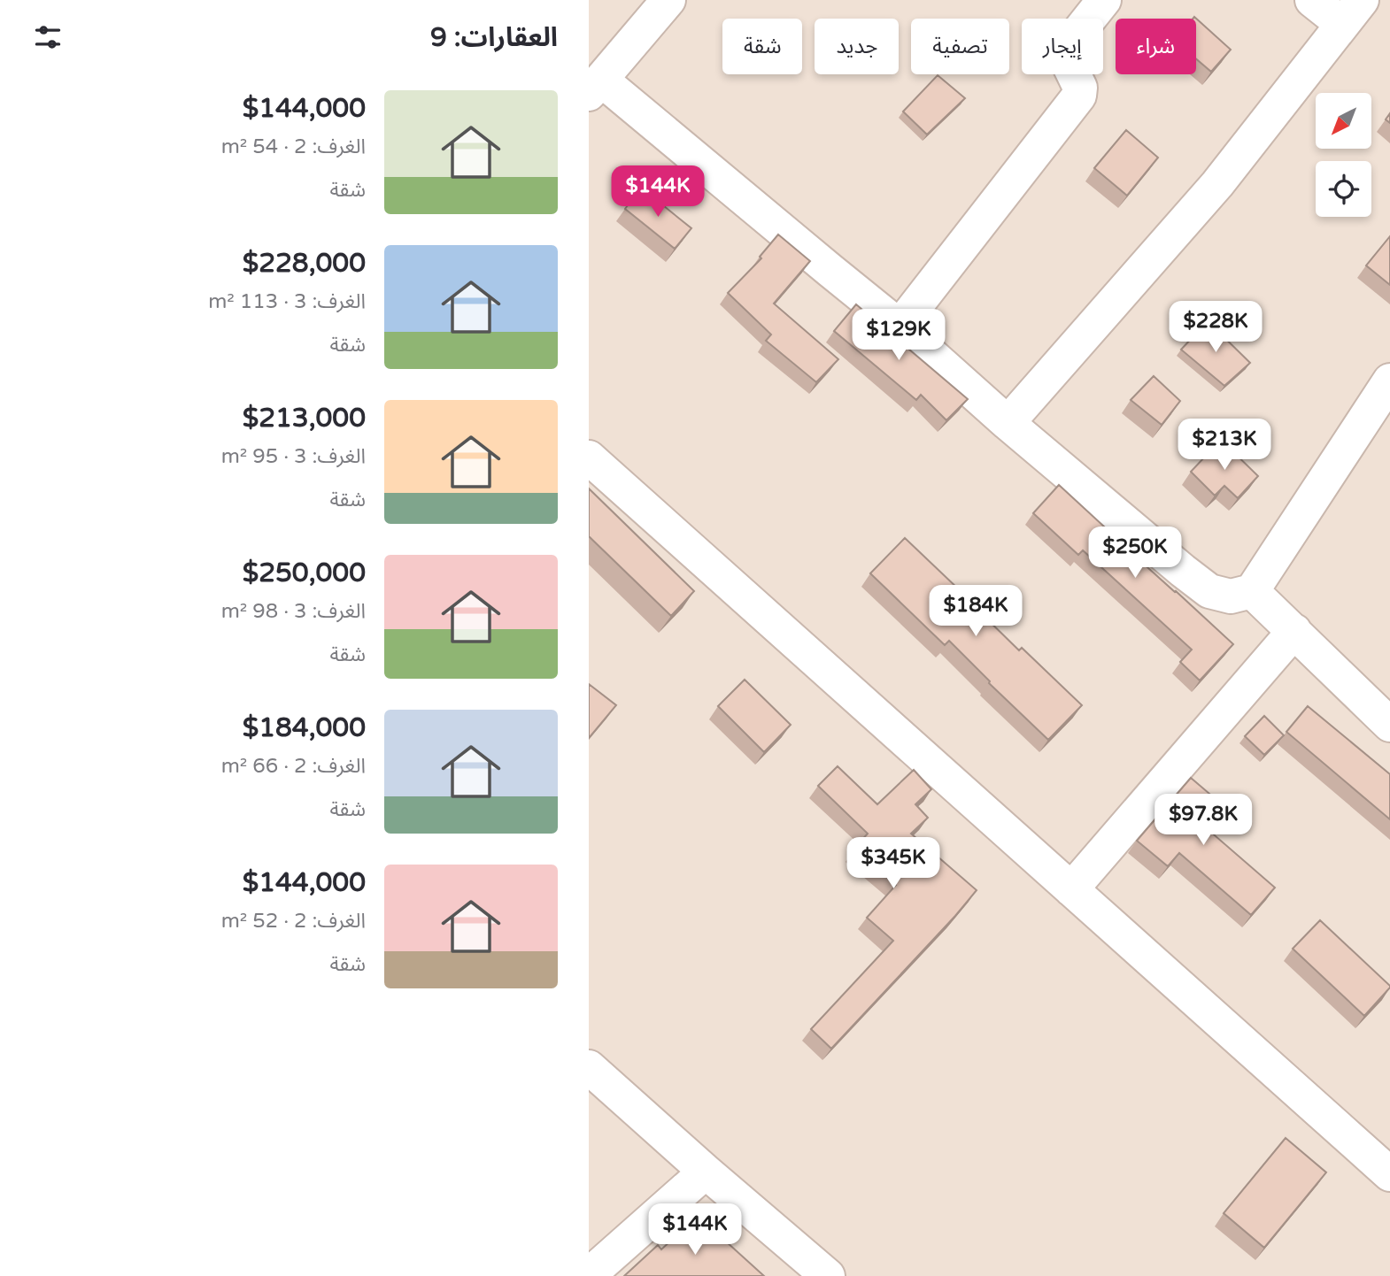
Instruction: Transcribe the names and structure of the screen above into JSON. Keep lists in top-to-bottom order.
{
  "north": "bottom left",
  "page": {
    "heading": "العقارات: 9",
    "chip": [
      "شراء",
      "إيجار",
      "تصفية",
      "جديد",
      "شقة"
    ],
    "list": [
      {
        "name": "$144,000",
        "note": "الغرف: 2 · 54 m² · شقة"
      },
      {
        "name": "$228,000",
        "note": "الغرف: 3 · 113 m² · شقة"
      },
      {
        "name": "$213,000",
        "note": "الغرف: 3 · 95 m² · شقة"
      },
      {
        "name": "$250,000",
        "note": "الغرف: 3 · 98 m² · شقة"
      },
      {
        "name": "$184,000",
        "note": "الغرف: 2 · 66 m² · شقة"
      },
      {
        "name": "$144,000",
        "note": "الغرف: 2 · 52 m² · شقة"
      }
    ],
    "price": [
      "$144K",
      "$228K",
      "$129K",
      "$213K",
      "$250K",
      "$184K",
      "$97.8K",
      "$345K",
      "$144K"
    ]
  }
}
